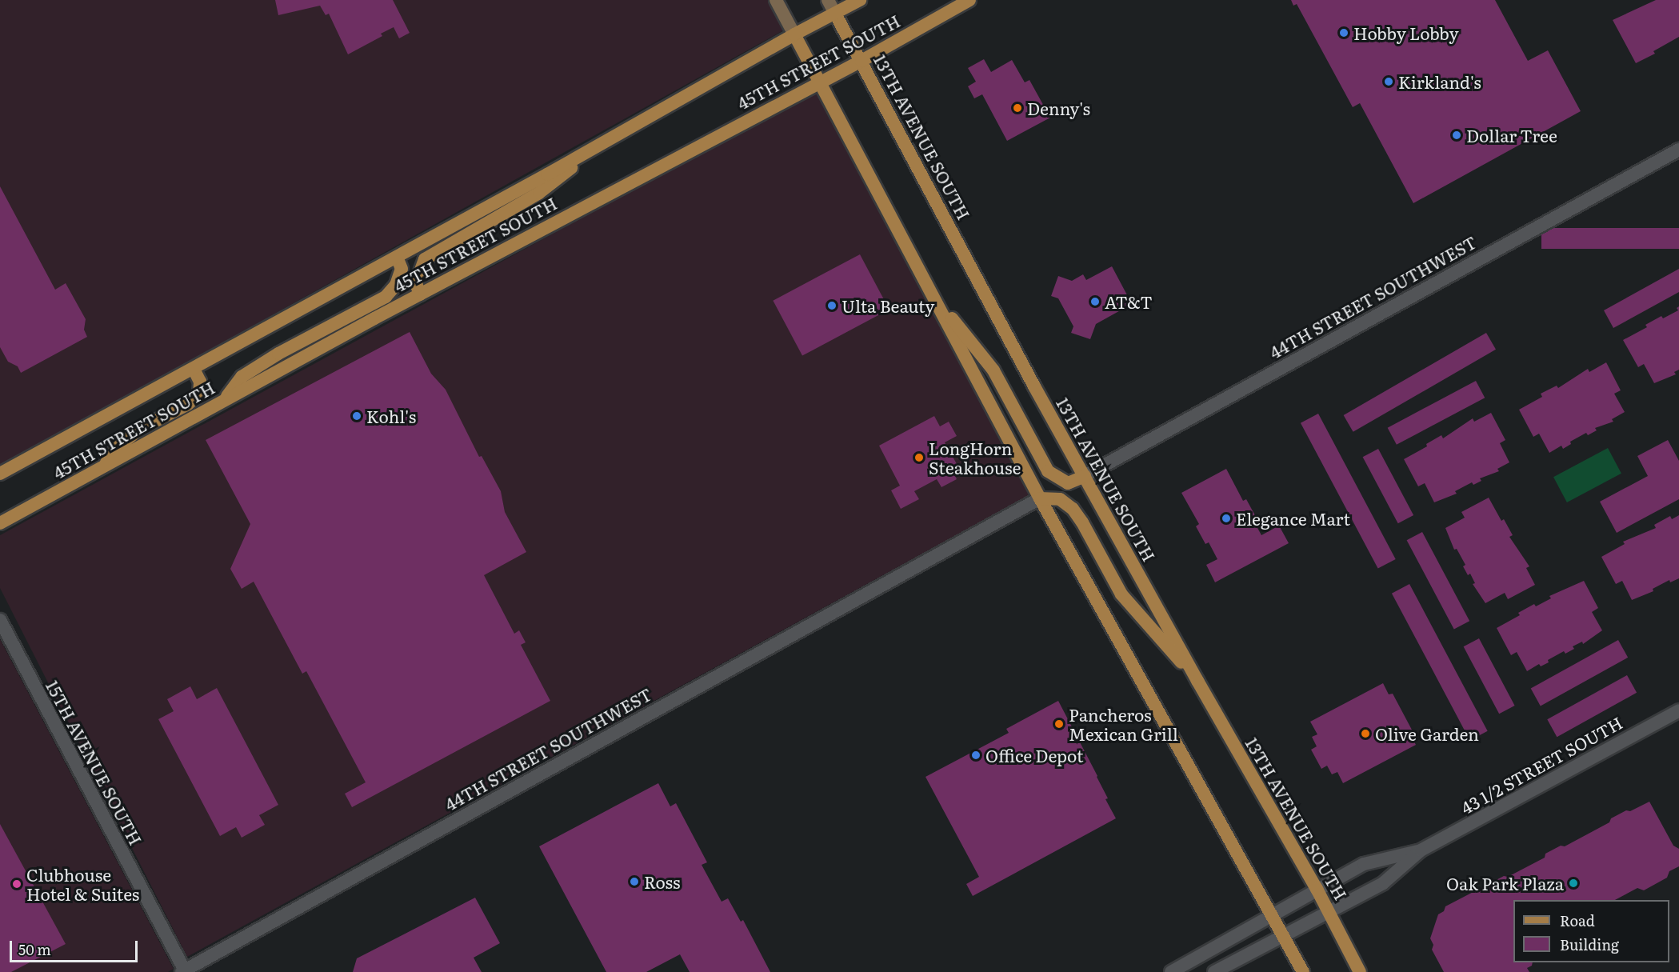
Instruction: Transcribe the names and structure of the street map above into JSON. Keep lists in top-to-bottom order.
{
  "streets": {
    "main road": ["45TH STREET SOUTH", "13TH AVENUE SOUTH"],
    "street": ["44TH STREET SOUTHWEST", "15TH AVENUE SOUTH", "43 1/2 STREET SOUTH"]
  },
  "crossings": [
    ["45TH STREET SOUTH", "13TH AVENUE SOUTH"],
    ["13TH AVENUE SOUTH", "44TH STREET SOUTHWEST"],
    ["13TH AVENUE SOUTH", "43 1/2 STREET SOUTH"],
    ["44TH STREET SOUTHWEST", "15TH AVENUE SOUTH"]
  ],
  "places": [
    "Hobby Lobby",
    "Kirkland's",
    "Denny's",
    "Dollar Tree",
    "AT&T",
    "Ulta Beauty",
    "Kohl's",
    "LongHorn Steakhouse",
    "Elegance Mart",
    "Pancheros Mexican Grill",
    "Olive Garden",
    "Office Depot",
    "Ross",
    "Oak Park Plaza",
    "Clubhouse Hotel & Suites"
  ],
  "legend": ["Road", "Building"],
  "scale_bar": "50 m"
}
